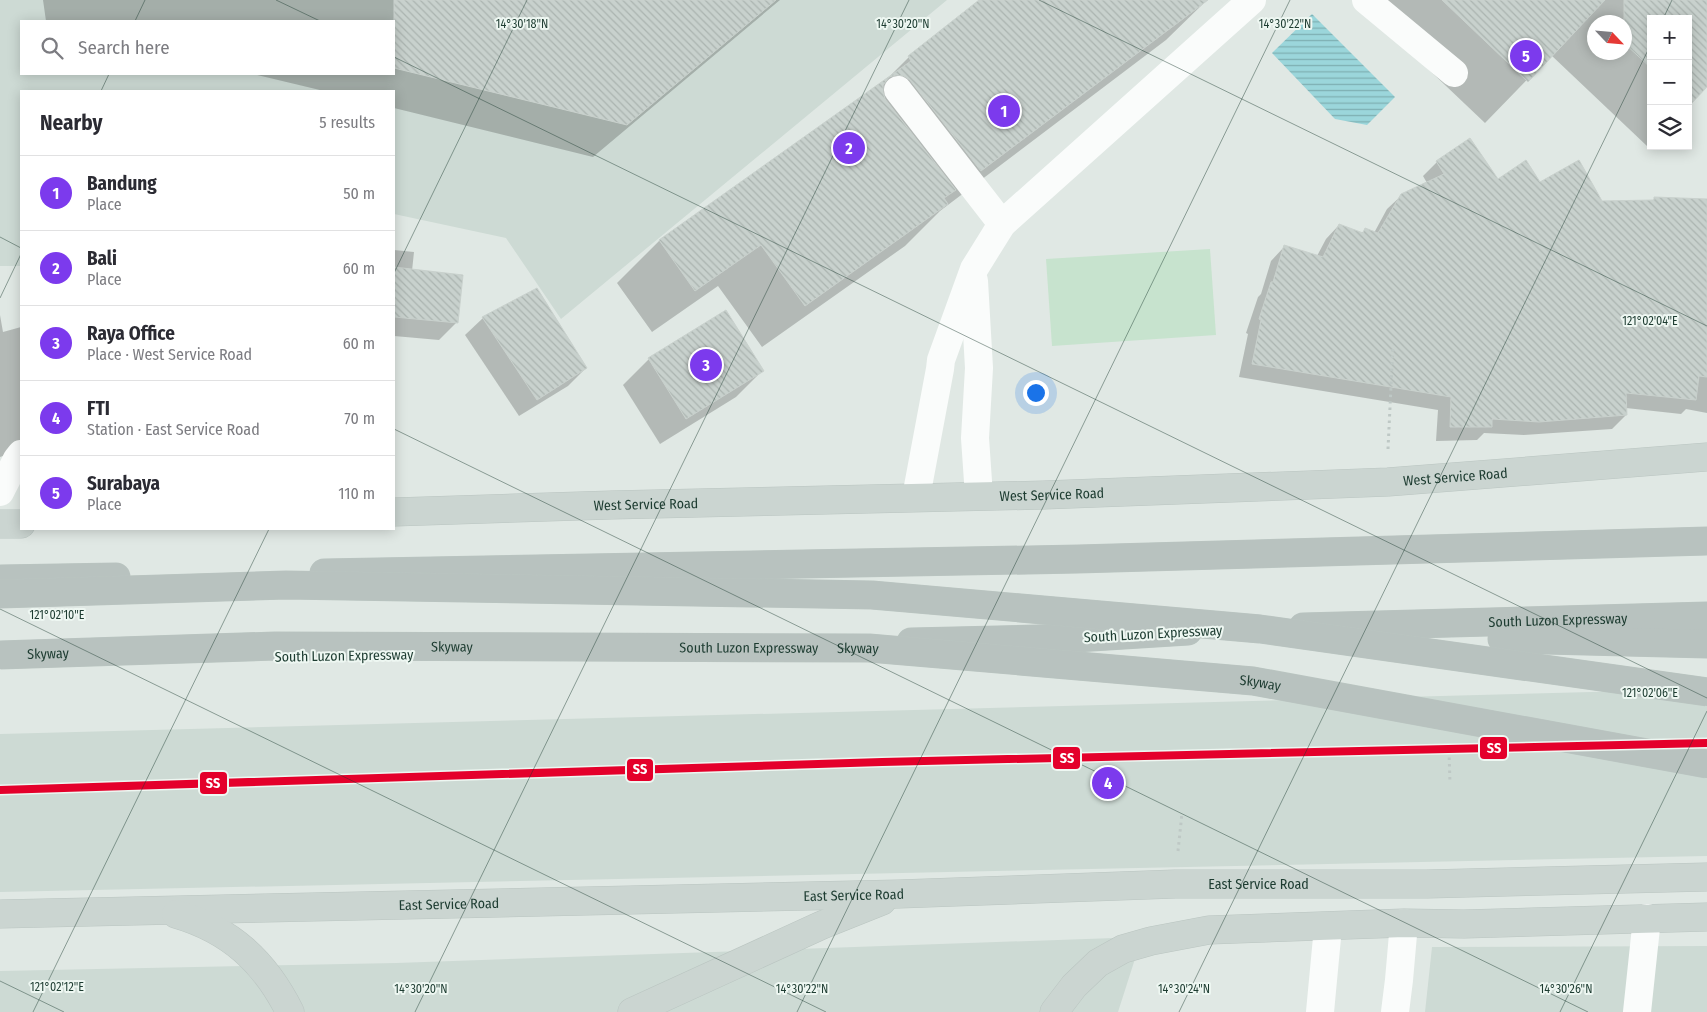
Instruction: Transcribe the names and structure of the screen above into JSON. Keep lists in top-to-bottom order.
{
  "streets": {
    "highway": ["South Luzon Expressway", "Skyway"],
    "main road": ["West Service Road", "East Service Road"]
  },
  "lines": ["transit line SS"],
  "north": "bottom right",
  "page": {
    "map_buttons": ["+", "−"],
    "search": "Search here",
    "pins": [
      "5",
      "1",
      "2",
      "3",
      "4"
    ],
    "heading": ["Nearby", "5 results"],
    "list": [
      {
        "mark": "1",
        "name": "Bandung",
        "note": "Place",
        "value": "50 m"
      },
      {
        "mark": "2",
        "name": "Bali",
        "note": "Place",
        "value": "60 m"
      },
      {
        "mark": "3",
        "name": "Raya Office",
        "note": "Place · West Service Road",
        "value": "60 m"
      },
      {
        "mark": "4",
        "name": "FTI",
        "note": "Station · East Service Road",
        "value": "70 m"
      },
      {
        "mark": "5",
        "name": "Surabaya",
        "note": "Place",
        "value": "110 m"
      }
    ]
  },
  "coordinates": [
    "14°30'18\"N",
    "14°30'20\"N",
    "14°30'22\"N",
    "121°02'04\"E",
    "121°02'10\"E",
    "121°02'06\"E",
    "121°02'12\"E",
    "14°30'24\"N",
    "14°30'26\"N"
  ]
}
